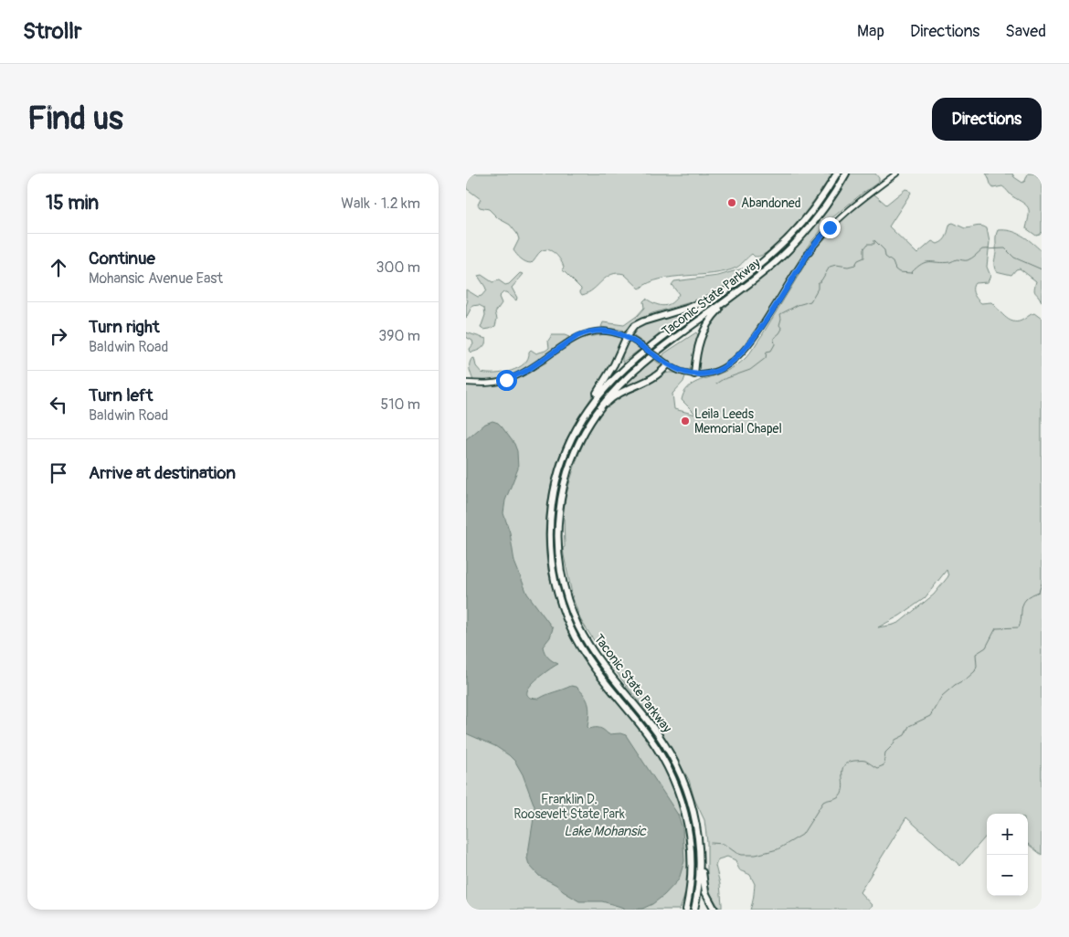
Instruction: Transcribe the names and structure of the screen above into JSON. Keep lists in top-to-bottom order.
{
  "streets": {
    "highway": ["Taconic State Parkway"]
  },
  "water": ["Lake Mohansic"],
  "parks": ["Franklin D. Roosevelt State Park"],
  "places": ["Abandoned", "Leila Leeds Memorial Chapel"],
  "page": {
    "header": "Strollr",
    "nav": ["Map", "Directions", "Saved"],
    "buttons": "Directions",
    "title": "Find us",
    "heading": ["15 min", "Walk · 1.2 km"],
    "list": [
      ["Continue", "Mohansic Avenue East", "300 m"],
      ["Turn right", "Baldwin Road", "390 m"],
      ["Turn left", "Baldwin Road", "510 m"],
      "Arrive at destination"
    ],
    "map_buttons": ["+", "−"]
  }
}
